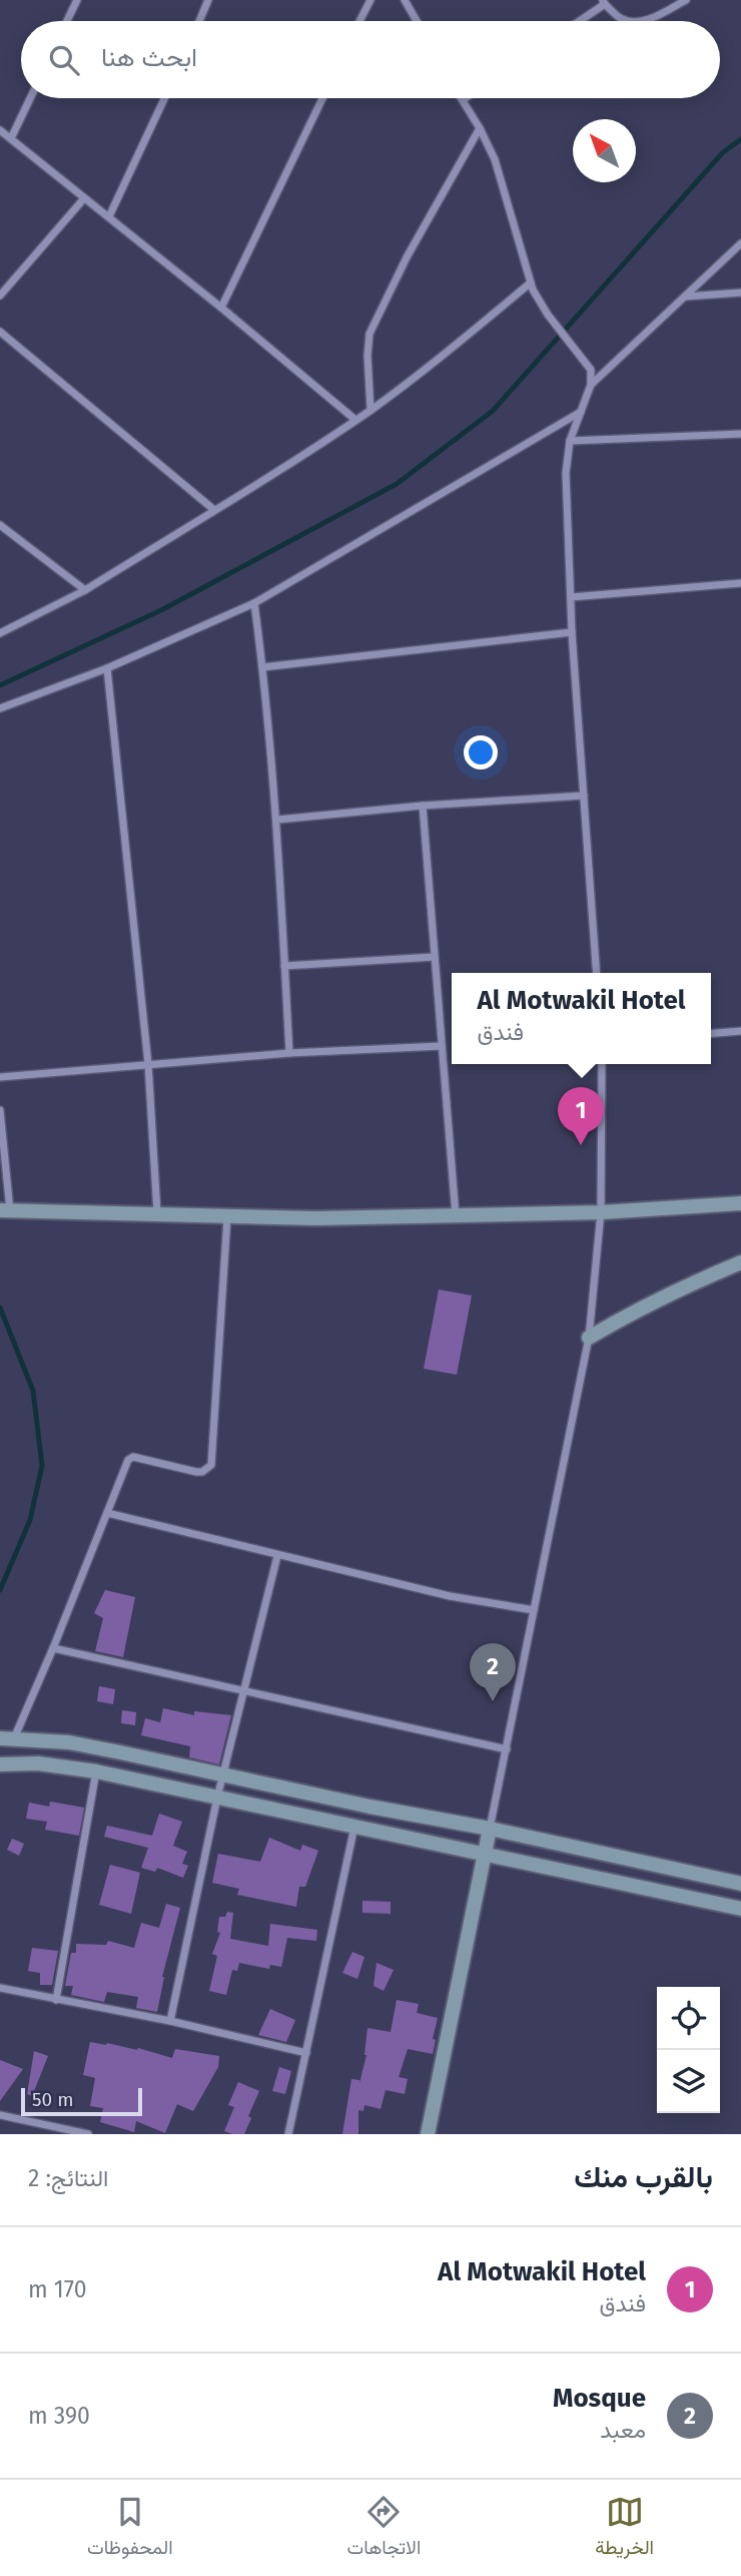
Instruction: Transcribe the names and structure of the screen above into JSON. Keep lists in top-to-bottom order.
{
  "scale_bar": "50 m",
  "north": "top left",
  "page": {
    "search": "ابحث هنا",
    "popup": ["Al Motwakil Hotel", "فندق"],
    "pins": ["1", "2"],
    "scale": "50 m",
    "heading": ["بالقرب منك", "النتائج: 2"],
    "list": [
      {
        "mark": "1",
        "name": "Al Motwakil Hotel",
        "note": "فندق",
        "value": "170 m"
      },
      {
        "mark": "2",
        "name": "Mosque",
        "note": "معبد",
        "value": "390 m"
      }
    ],
    "nav": ["الخريطة", "الاتجاهات", "المحفوظات"]
  }
}
